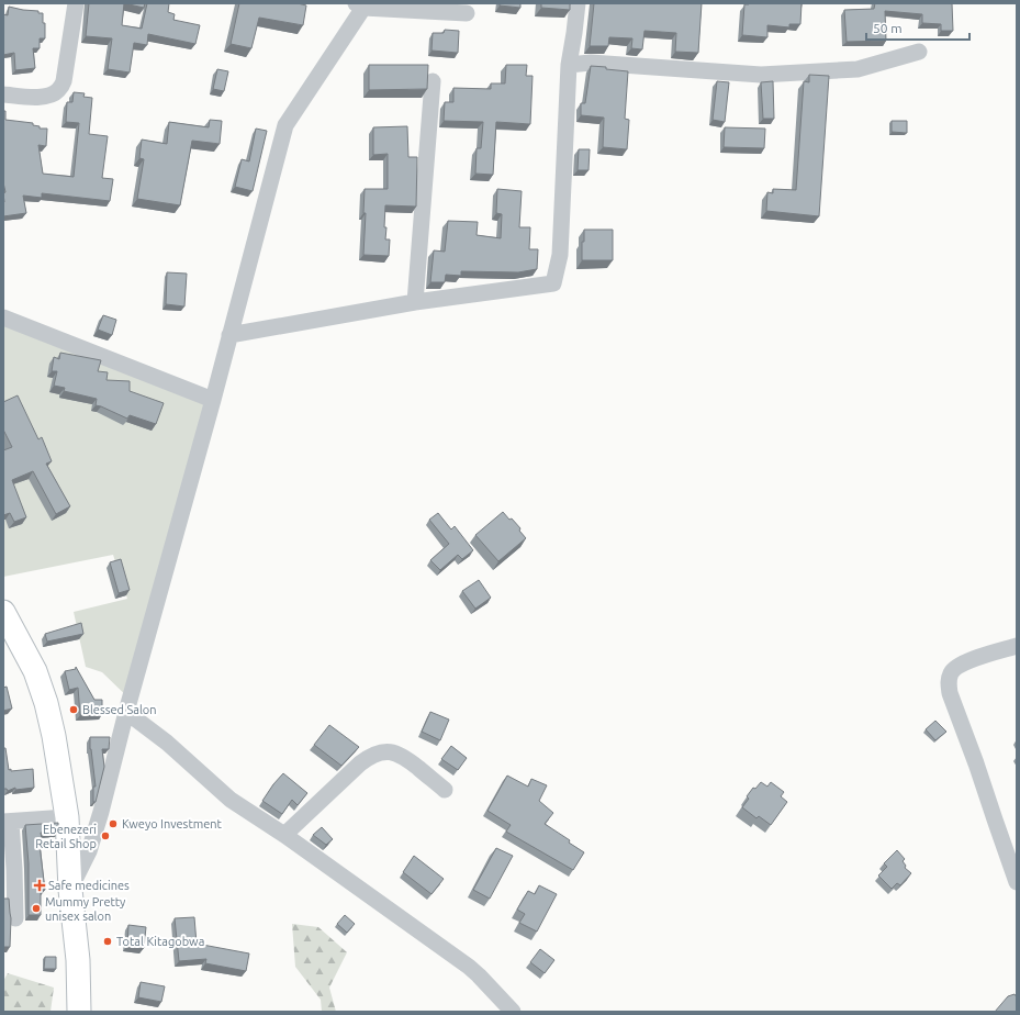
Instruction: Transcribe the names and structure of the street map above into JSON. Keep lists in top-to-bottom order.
{
  "places": {
    "other": [
      "Blessed Salon",
      "Kweyo Investment",
      "Ebenezeri Retail Shop",
      "Mummy Pretty unisex salon",
      "Total Kitagobwa"
    ],
    "health": ["Safe medicines"]
  },
  "scale_bar": "50 m"
}
